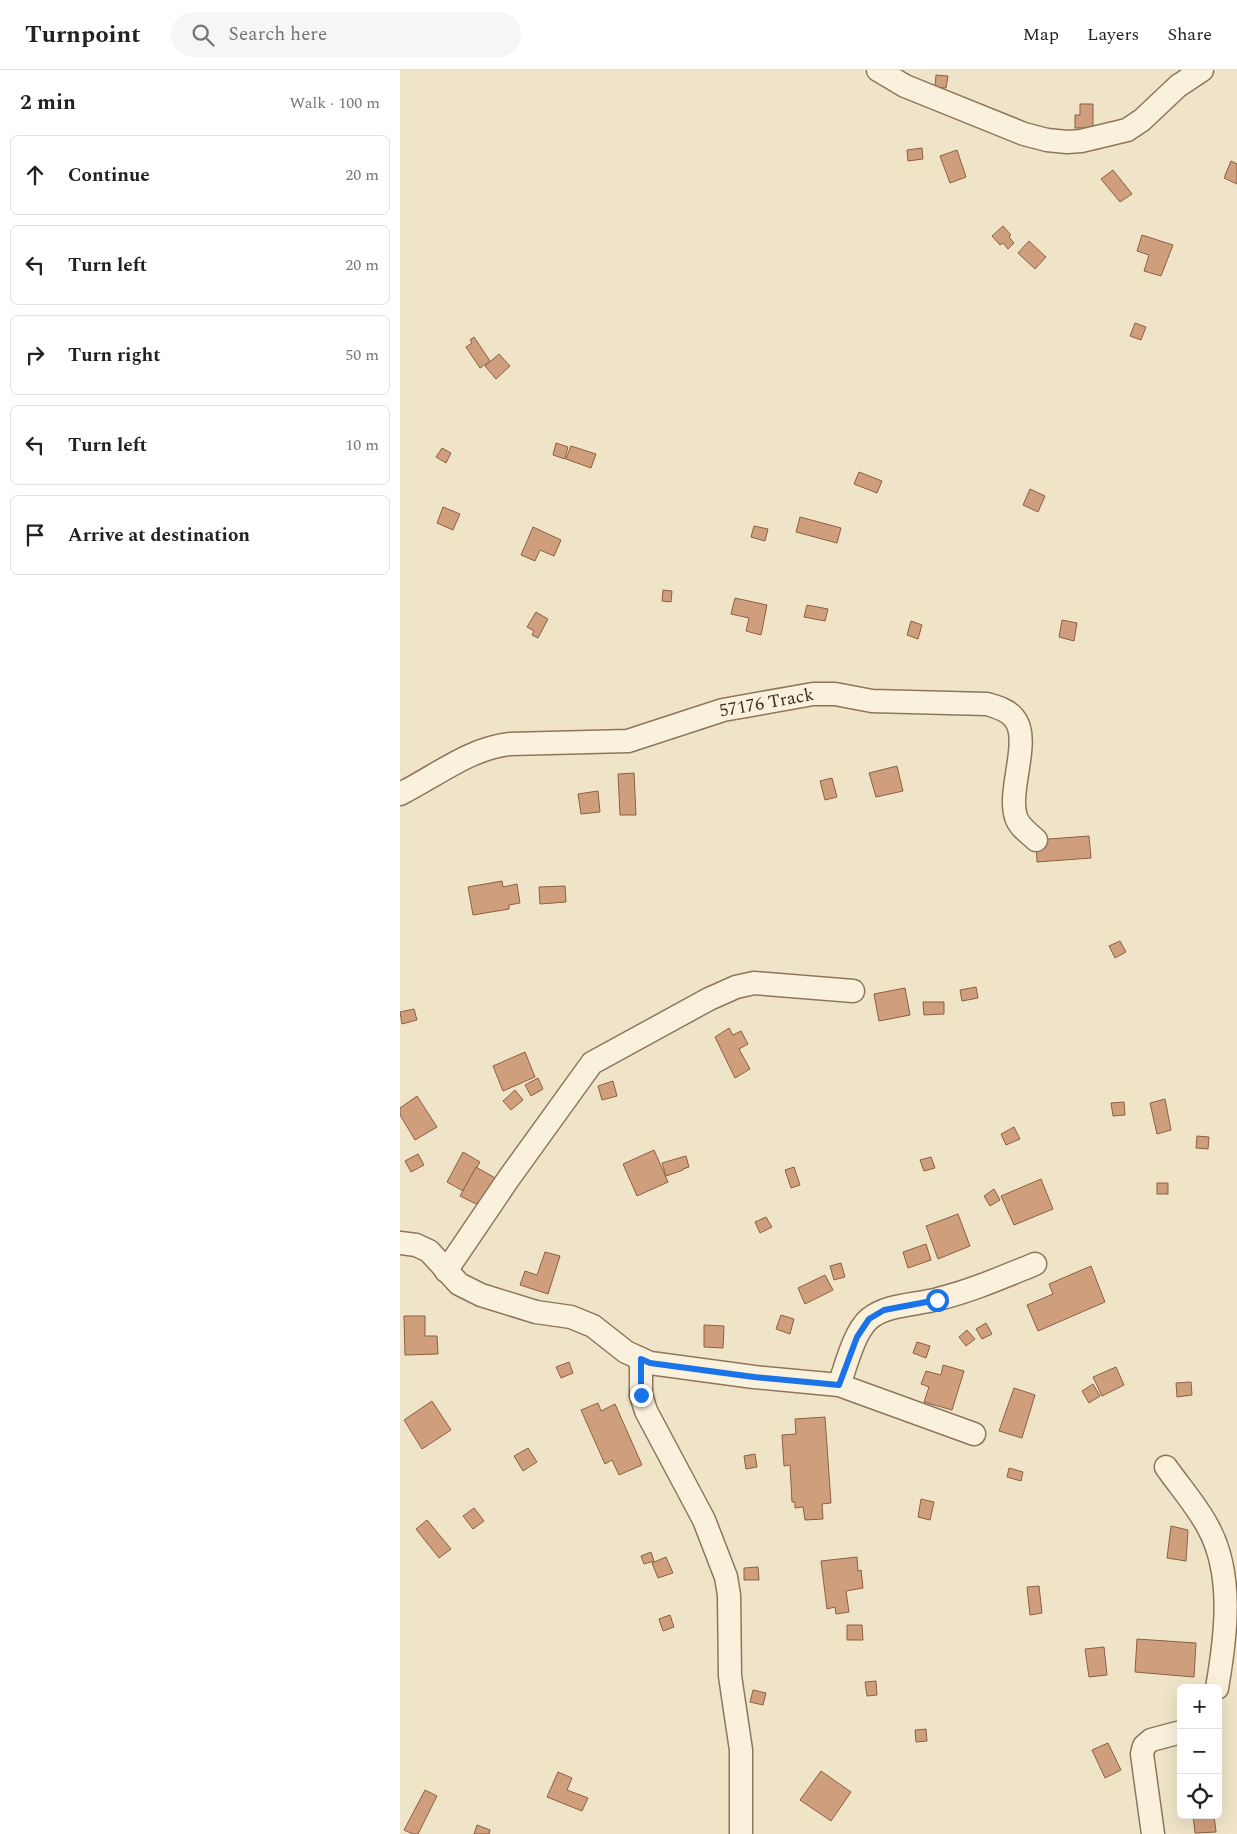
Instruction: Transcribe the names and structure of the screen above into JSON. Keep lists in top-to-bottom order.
{
  "streets": {
    "street": ["57176 Track"]
  },
  "page": {
    "header": "Turnpoint",
    "search": "Search here",
    "nav": ["Map", "Layers", "Share"],
    "heading": ["2 min", "Walk · 100 m"],
    "list": [
      ["Continue", "20 m"],
      ["Turn left", "20 m"],
      ["Turn right", "50 m"],
      ["Turn left", "10 m"],
      "Arrive at destination"
    ],
    "map_buttons": ["+", "−"]
  }
}
